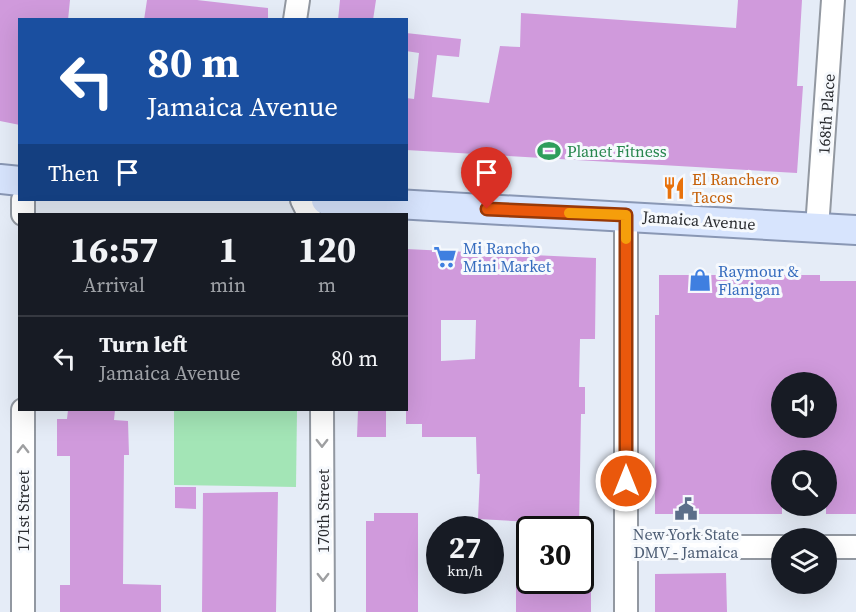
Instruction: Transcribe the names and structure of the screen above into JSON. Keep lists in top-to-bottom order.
{
  "streets": {
    "main road": ["Jamaica Avenue"],
    "street": ["168th Place", "171st Street", "170th Street"]
  },
  "crossings": [
    ["168th Place", "Jamaica Avenue"]
  ],
  "one_way": ["171st Street", "170th Street"],
  "places": {
    "sports": ["Planet Fitness"],
    "restaurant": ["El Ranchero Tacos"],
    "supermarket": ["Mi Rancho Mini Market"],
    "shop": ["Raymour & Flanigan"],
    "public building": ["New York State DMV - Jamaica"]
  },
  "page": {
    "turn": ["80 m", "Jamaica Avenue"],
    "then": "Then",
    "eta": [
      "16:57",
      "Arrival",
      "1",
      "min",
      "120",
      "m"
    ],
    "list": [
      {
        "name": "Turn left",
        "note": "Jamaica Avenue",
        "value": "80 m"
      }
    ],
    "speed": "27 km/h",
    "limit": "30"
  }
}
